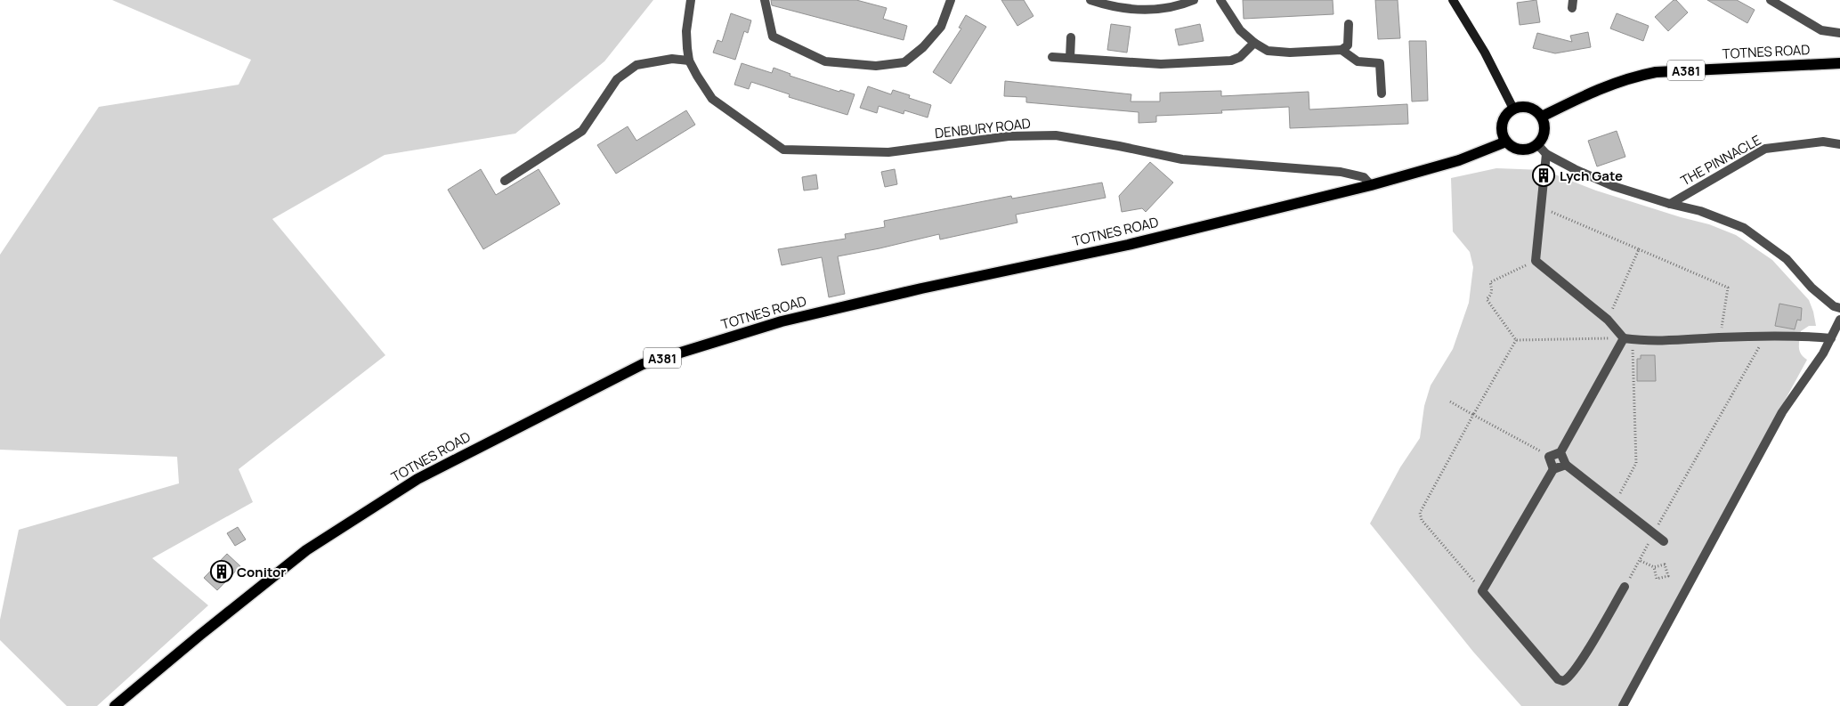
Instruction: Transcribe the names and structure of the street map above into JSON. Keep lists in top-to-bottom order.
{
  "streets": {
    "main road": ["TOTNES ROAD", "A381"],
    "street": ["DENBURY ROAD", "THE PINNACLE"]
  },
  "crossings": [
    ["TOTNES ROAD", "DENBURY ROAD"]
  ],
  "places": {
    "building": ["Lych Gate", "Conitor"]
  }
}
